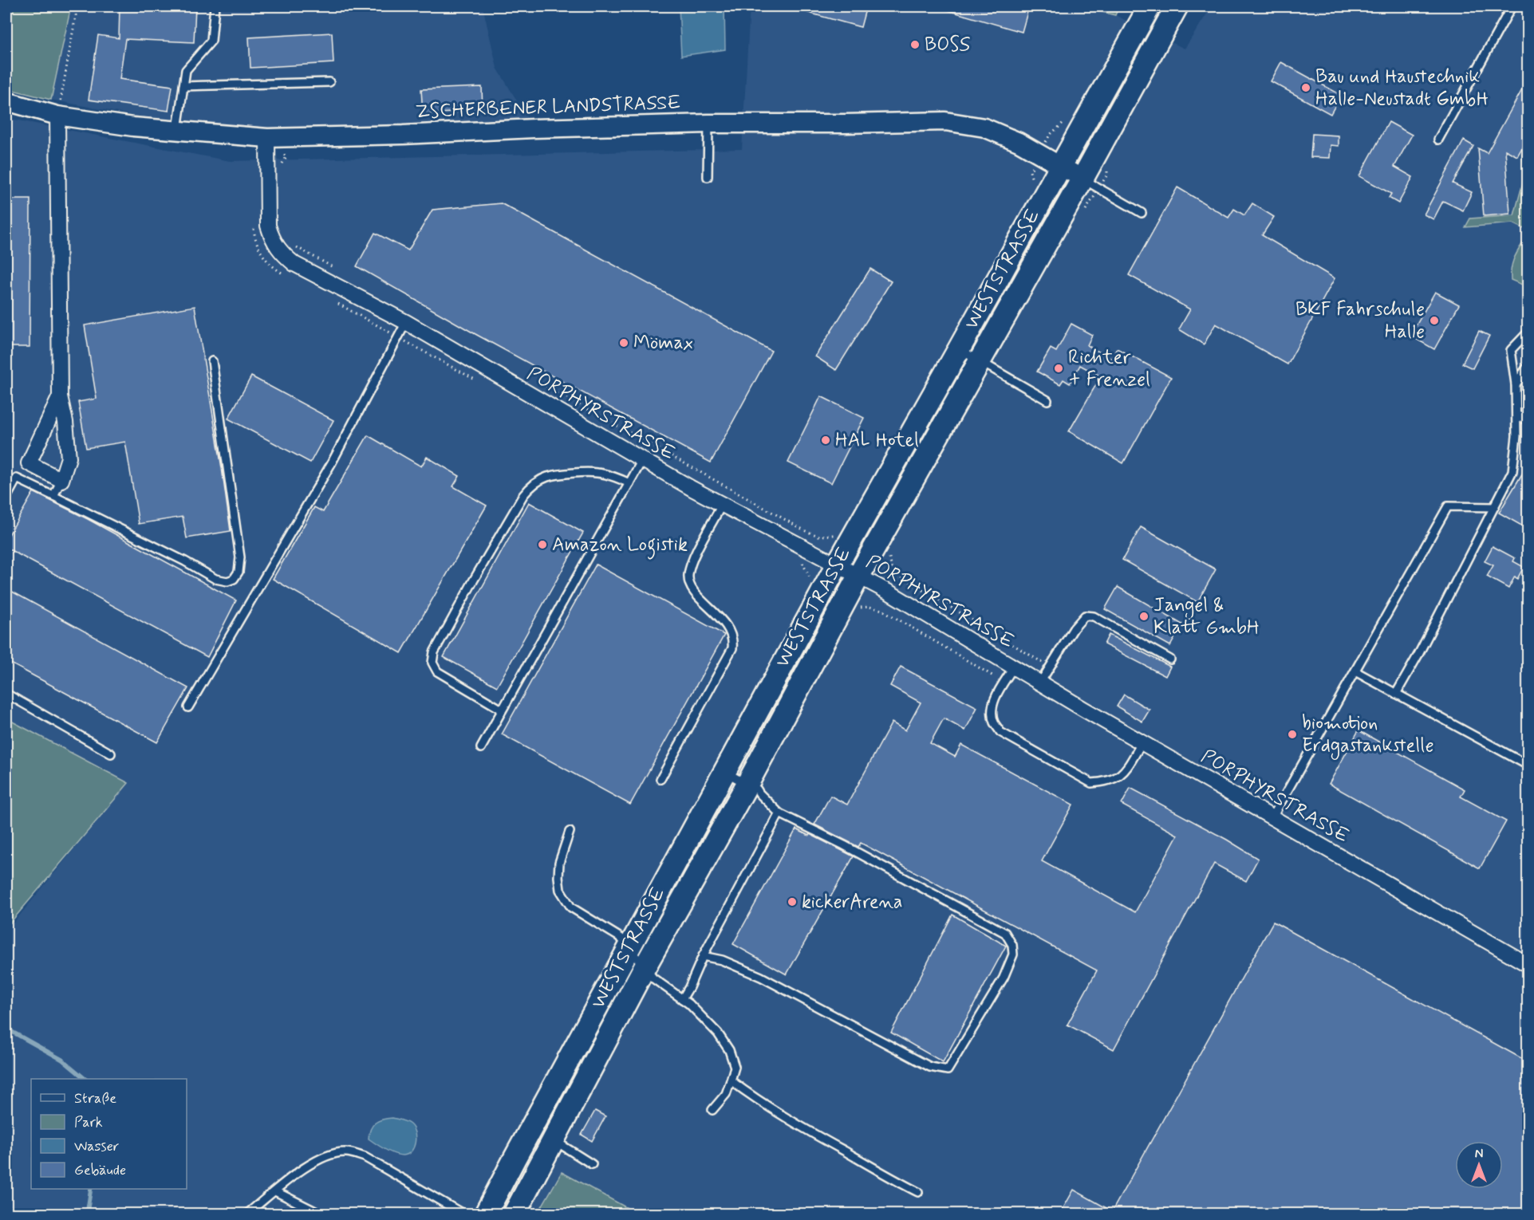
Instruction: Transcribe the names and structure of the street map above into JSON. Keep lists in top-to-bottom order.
{
  "streets": {
    "main road": ["WESTSTRASSE"],
    "street": ["ZSCHERBENER LANDSTRASSE", "PORPHYRSTRASSE"]
  },
  "crossings": [
    ["ZSCHERBENER LANDSTRASSE", "WESTSTRASSE"],
    ["ZSCHERBENER LANDSTRASSE", "PORPHYRSTRASSE"],
    ["WESTSTRASSE", "PORPHYRSTRASSE"]
  ],
  "places": [
    "BOSS",
    "Bau und Haustechnik Halle-Neustadt GmbH",
    "BKF Fahrschule Halle",
    "Mömax",
    "Richter + Frenzel",
    "HAL Hotel",
    "Amazon Logistik",
    "Jangel & Klatt GmbH",
    "biomotion Erdgastankstelle",
    "kickerArena"
  ],
  "legend": [
    "Straße",
    "Park",
    "Wasser",
    "Gebäude"
  ],
  "north": "top"
}
